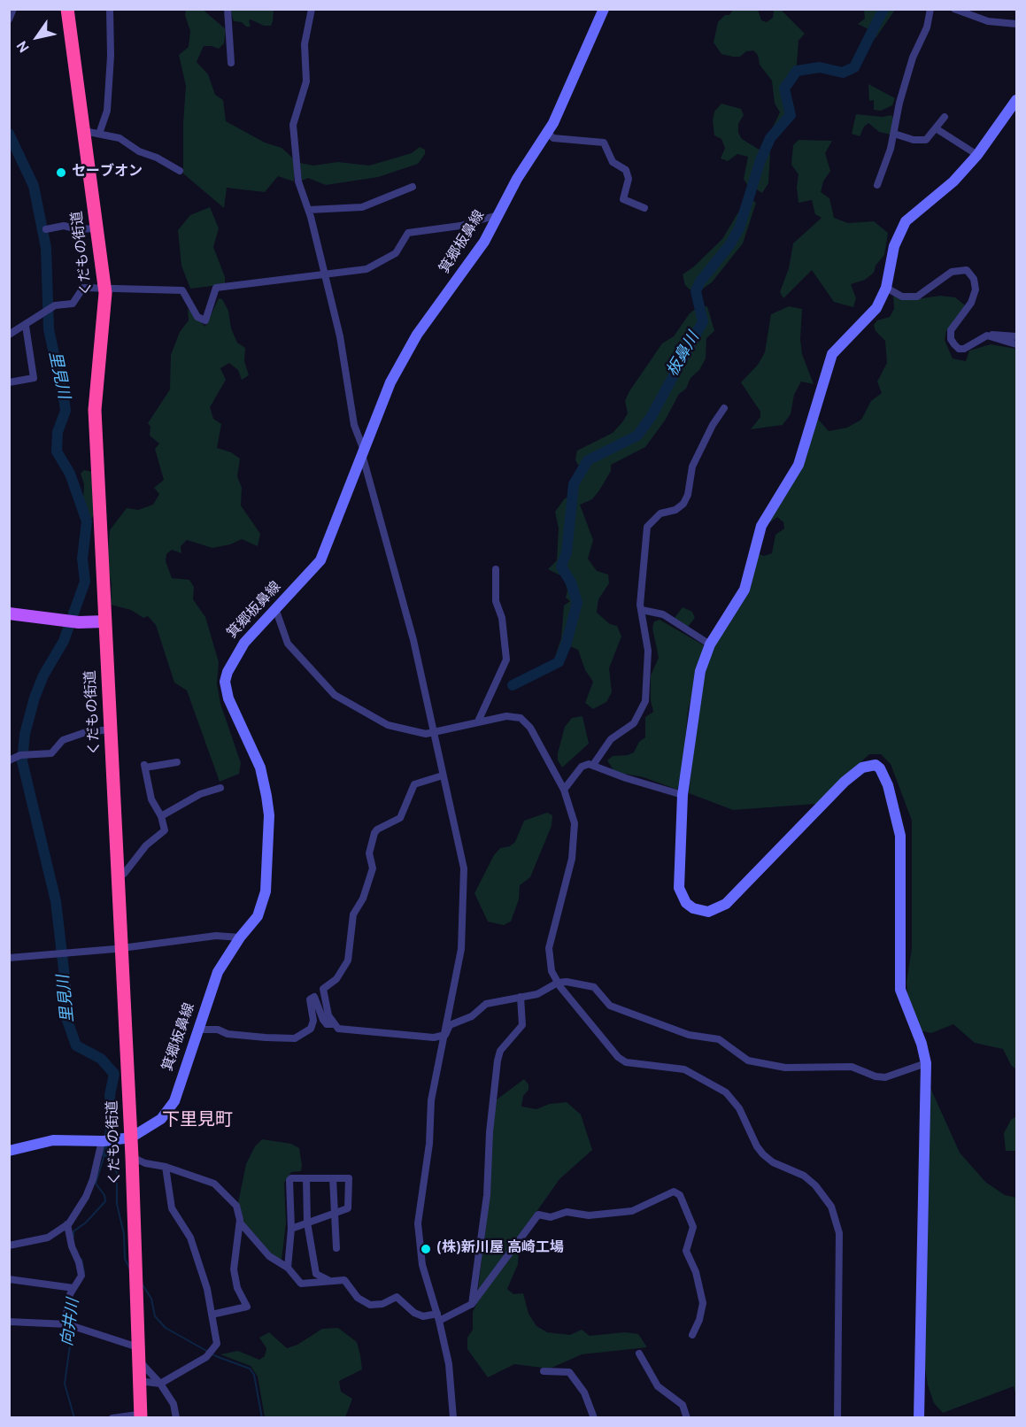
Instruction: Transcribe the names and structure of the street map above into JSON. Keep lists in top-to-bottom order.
{
  "streets": {
    "highway": ["くだもの街道"],
    "street": ["箕郷板鼻線"]
  },
  "crossings": [
    ["箕郷板鼻線", "くだもの街道"]
  ],
  "districts": ["下里見町"],
  "water": ["板鼻川", "里見川", "向井川"],
  "places": ["セーブオン", "(株)新川屋 高崎工場"],
  "north": "bottom left"
}
